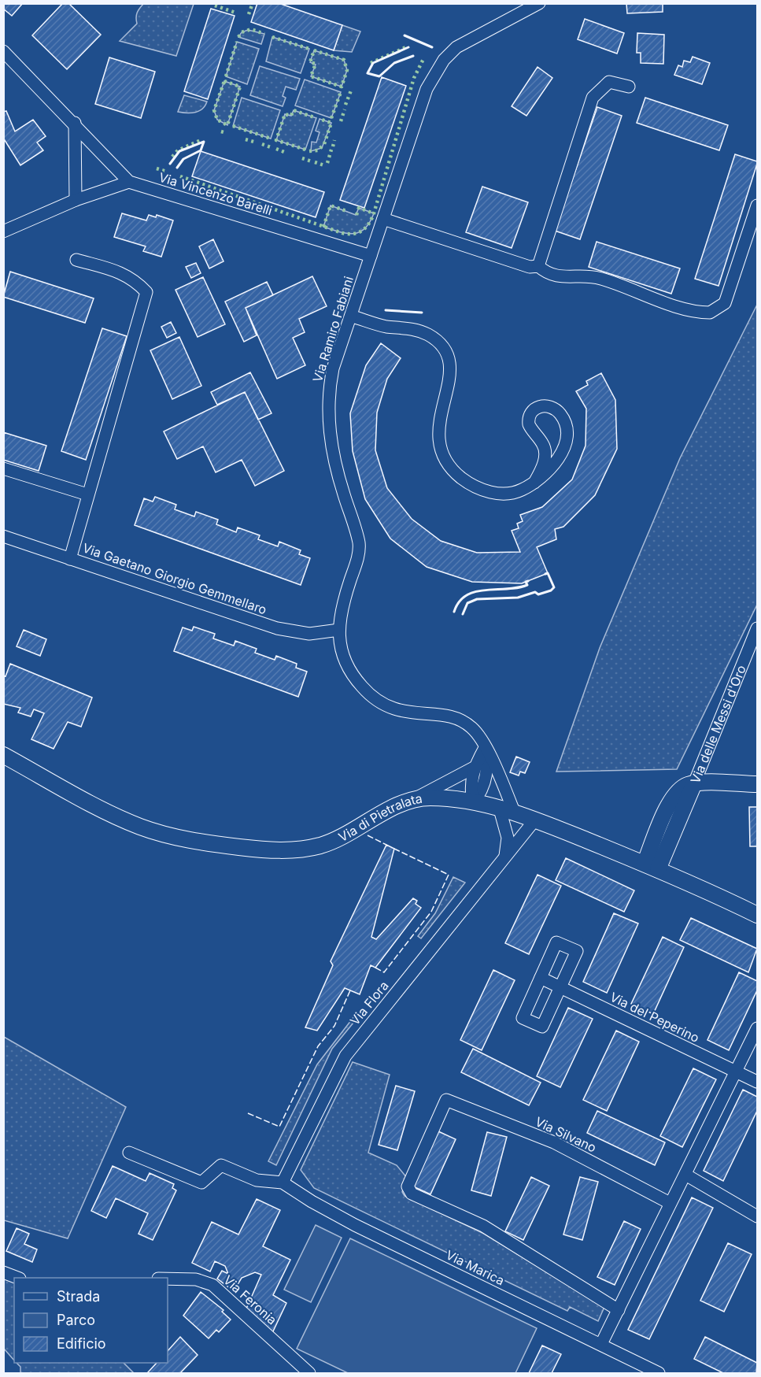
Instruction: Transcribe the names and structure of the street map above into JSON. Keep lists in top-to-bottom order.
{
  "streets": {
    "street": [
      "Via Vincenzo Barelli",
      "Via Ramiro Fabiani",
      "Via Gaetano Giorgio Gemmellaro",
      "Via delle Messi d'Oro",
      "Via di Pietralata",
      "Via Flora",
      "Via del Peperino",
      "Via Silvano",
      "Via Marica",
      "Via Feronia"
    ]
  },
  "crossings": [
    ["Via Vincenzo Barelli", "Via Ramiro Fabiani"],
    ["Via Ramiro Fabiani", "Via Gaetano Giorgio Gemmellaro"],
    ["Via Ramiro Fabiani", "Via di Pietralata"],
    ["Via di Pietralata", "Via Flora"],
    ["Via Flora", "Via Marica"]
  ],
  "legend": ["Strada", "Parco", "Edificio"]
}
